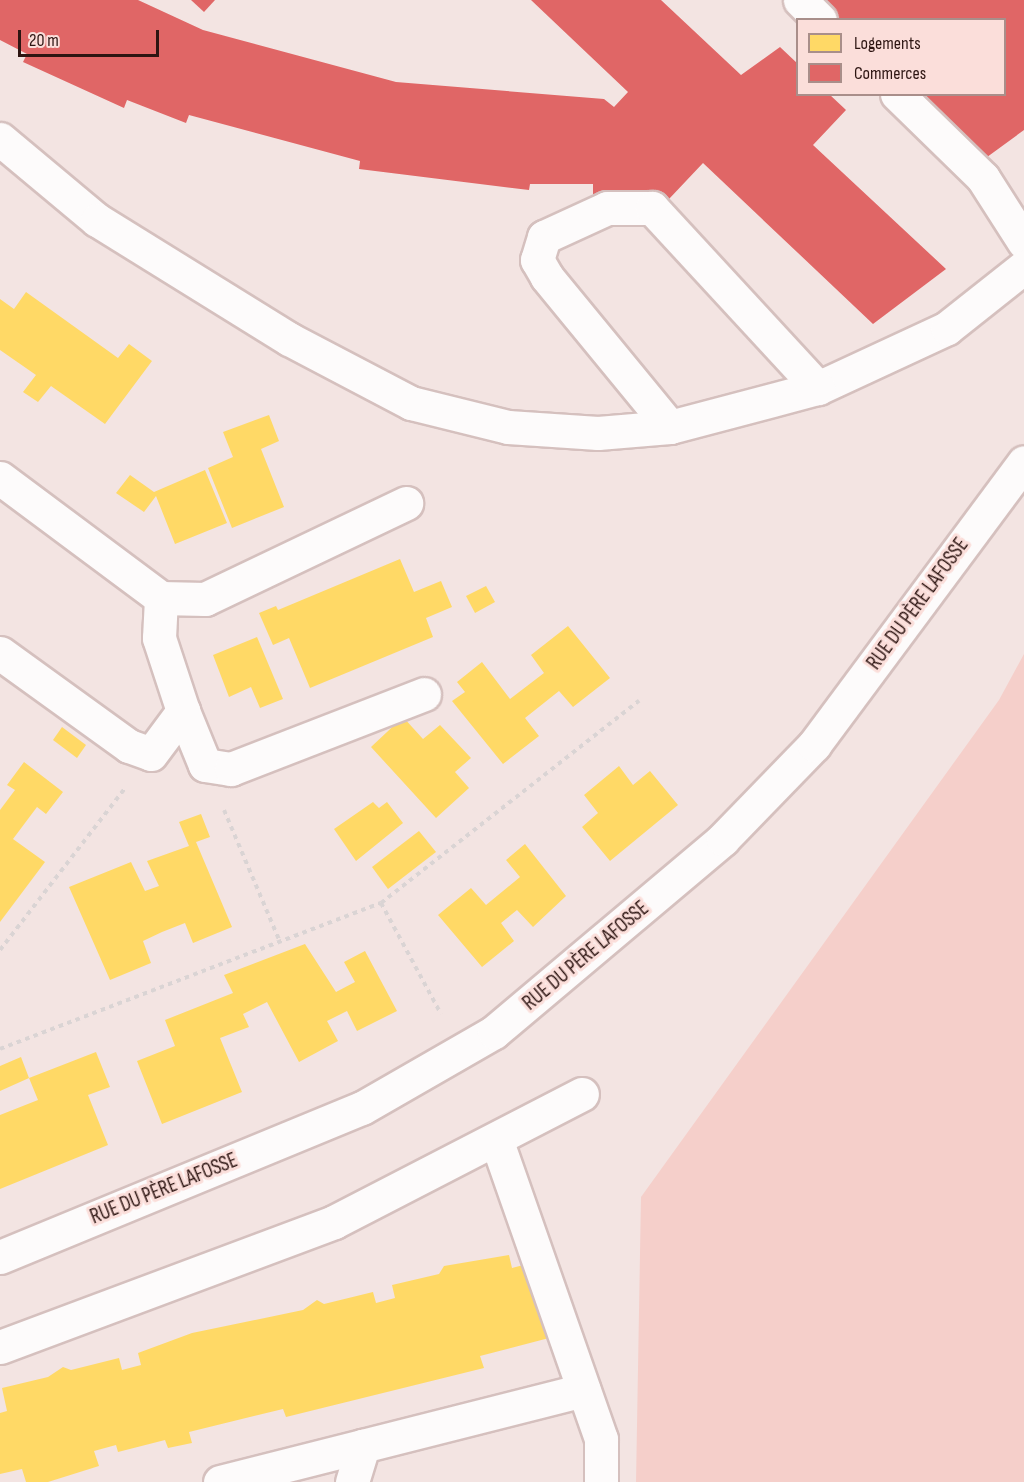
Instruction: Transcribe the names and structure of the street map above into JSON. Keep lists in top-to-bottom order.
{
  "streets": {
    "street": ["RUE DU PÈRE LAFOSSE"]
  },
  "legend": ["Logements", "Commerces"],
  "scale_bar": "20 m"
}
